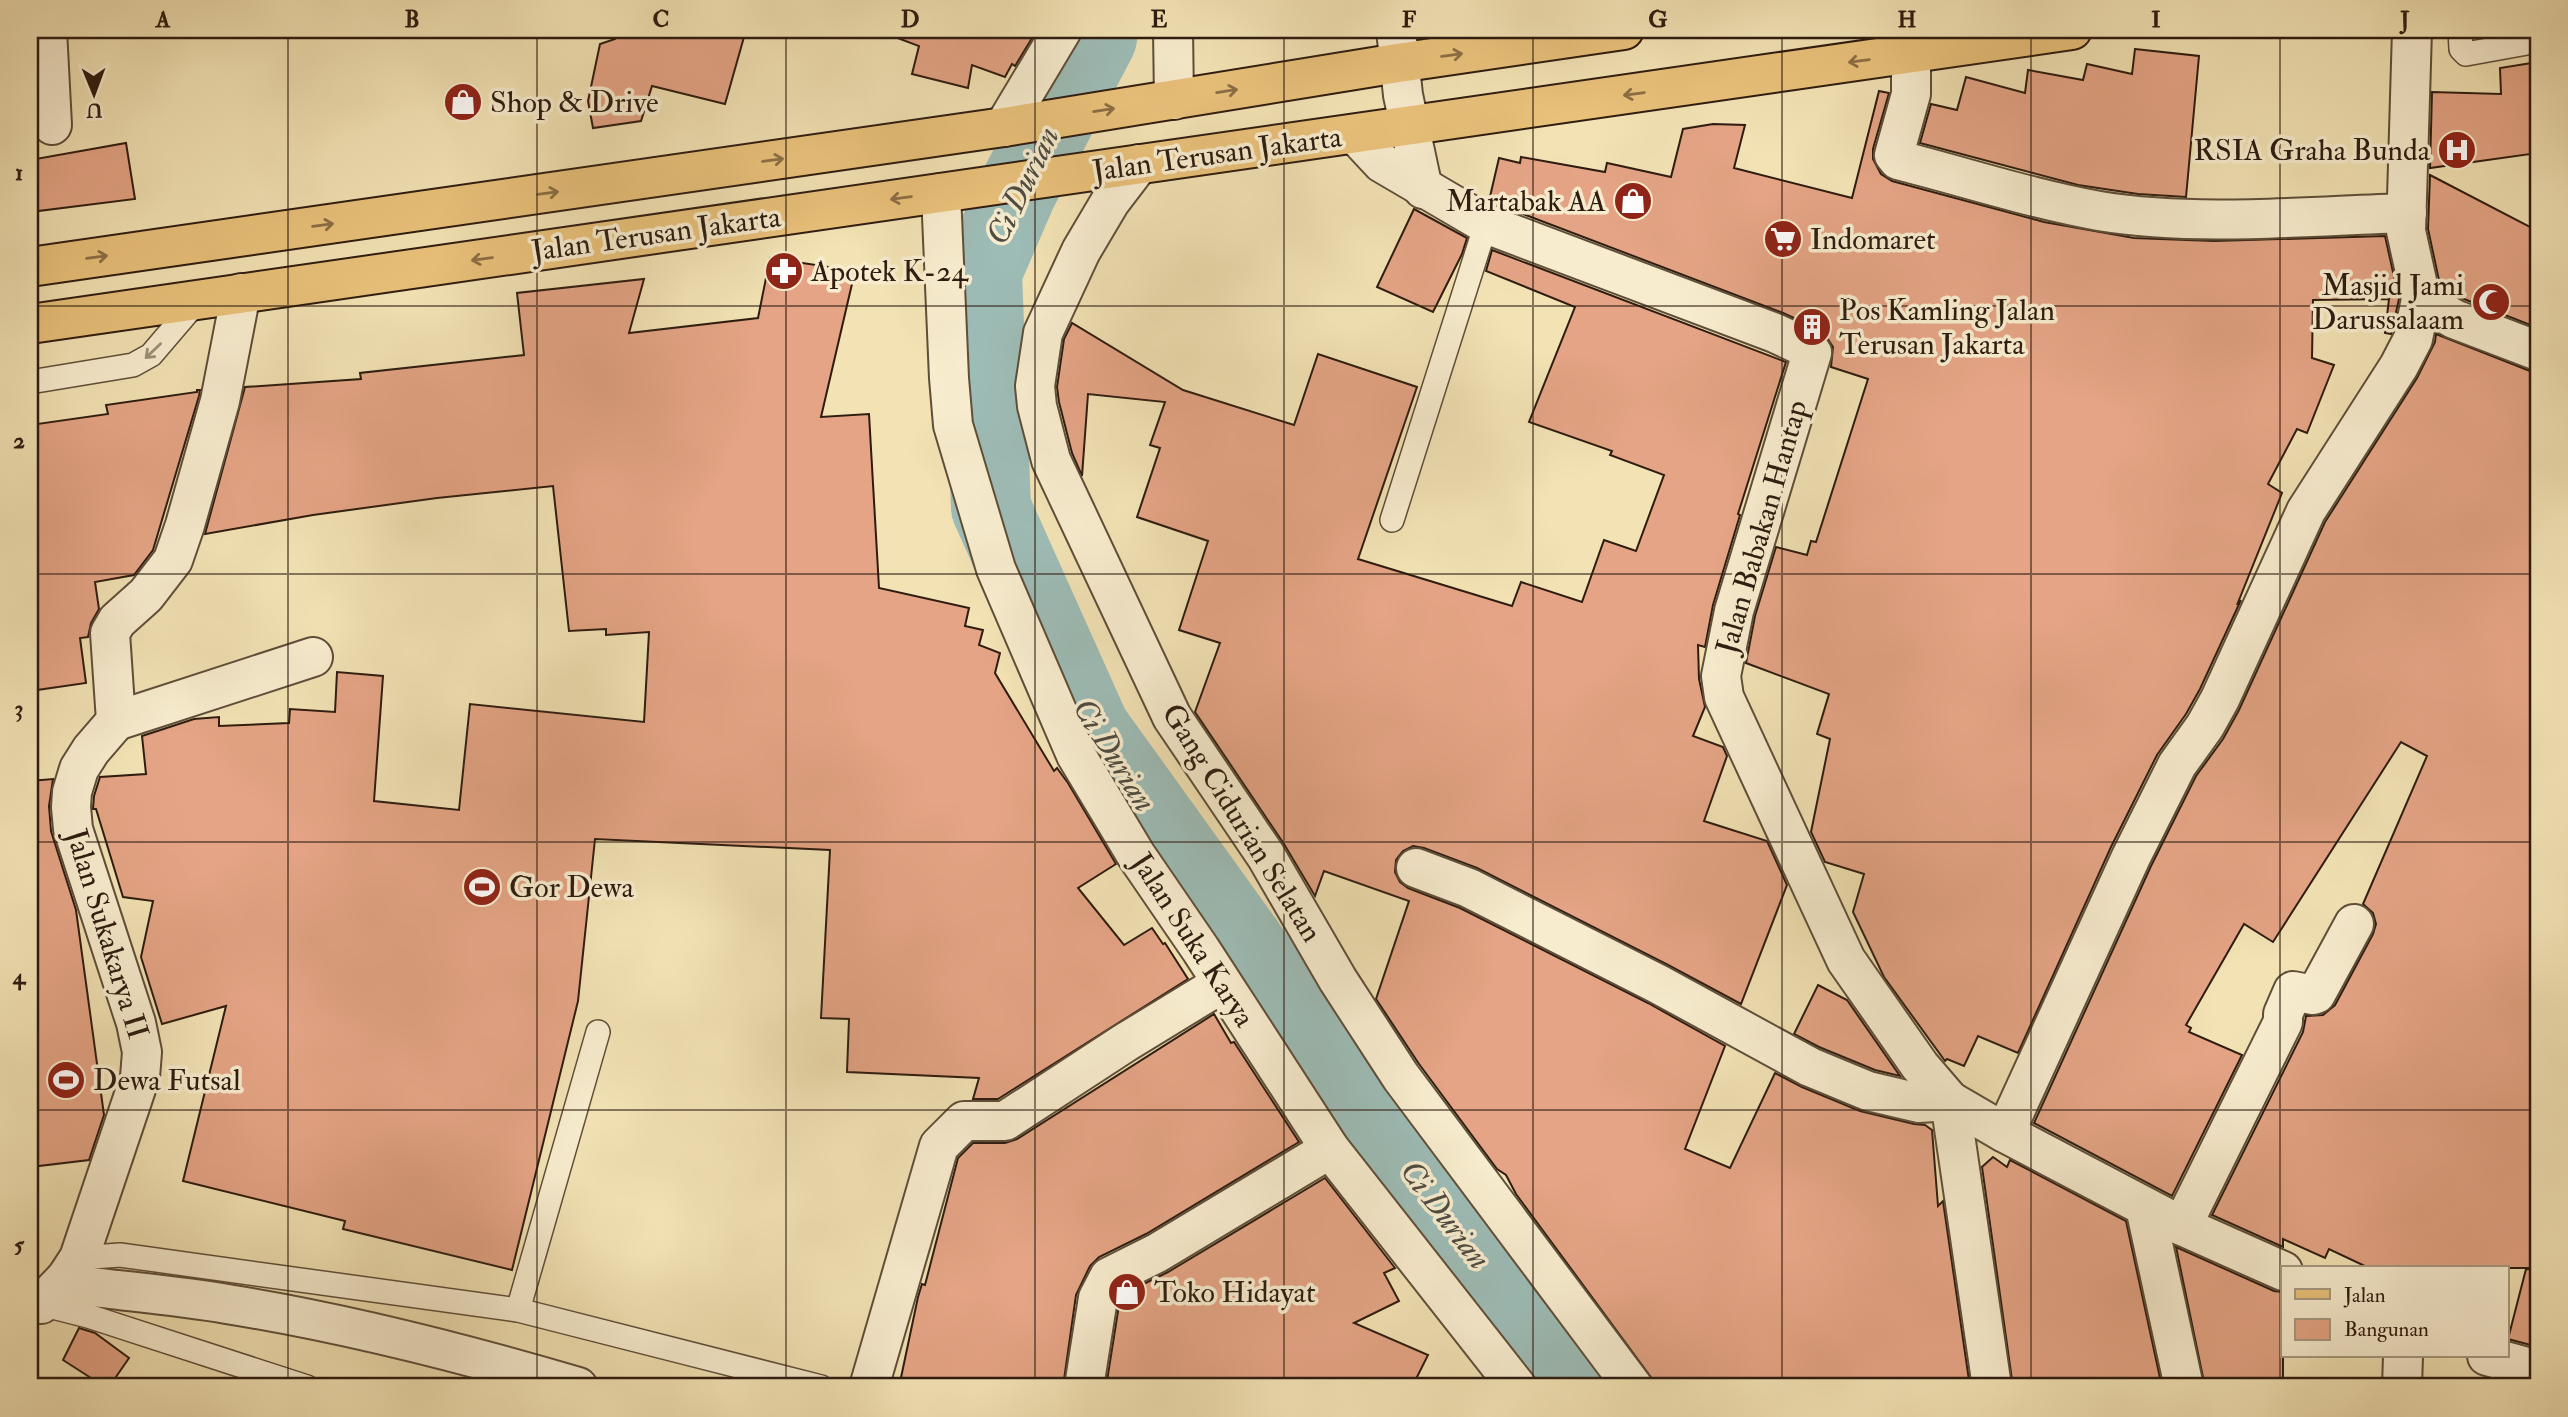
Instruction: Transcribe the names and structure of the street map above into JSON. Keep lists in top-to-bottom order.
{
  "streets": {
    "main road": ["Jalan Terusan Jakarta"],
    "street": [
      "Jalan Babakan Hantap",
      "Gang Cidurian Selatan",
      "Jalan Sukakarya II",
      "Jalan Suka Karya"
    ]
  },
  "crossings": [
    ["Jalan Terusan Jakarta", "Jalan Babakan Hantap"],
    ["Jalan Terusan Jakarta", "Gang Cidurian Selatan"],
    ["Jalan Terusan Jakarta", "Jalan Suka Karya"]
  ],
  "water": ["Ci Durian"],
  "places": {
    "shop": ["Shop & Drive", "Martabak AA", "Toko Hidayat"],
    "hospital": ["RSIA Graha Bunda"],
    "supermarket": ["Indomaret"],
    "pharmacy": ["Apotek K-24"],
    "mosque": ["Masjid Jami Darussalaam"],
    "building": ["Pos Kamling Jalan Terusan Jakarta"],
    "sports": ["Gor Dewa", "Dewa Futsal"]
  },
  "legend": ["Jalan", "Bangunan"],
  "north": "bottom",
  "grid": {
    "columns": [
      "A",
      "B",
      "C",
      "D",
      "E",
      "F",
      "G",
      "H",
      "I",
      "J"
    ],
    "rows": [
      "1",
      "2",
      "3",
      "4",
      "5"
    ]
  }
}
